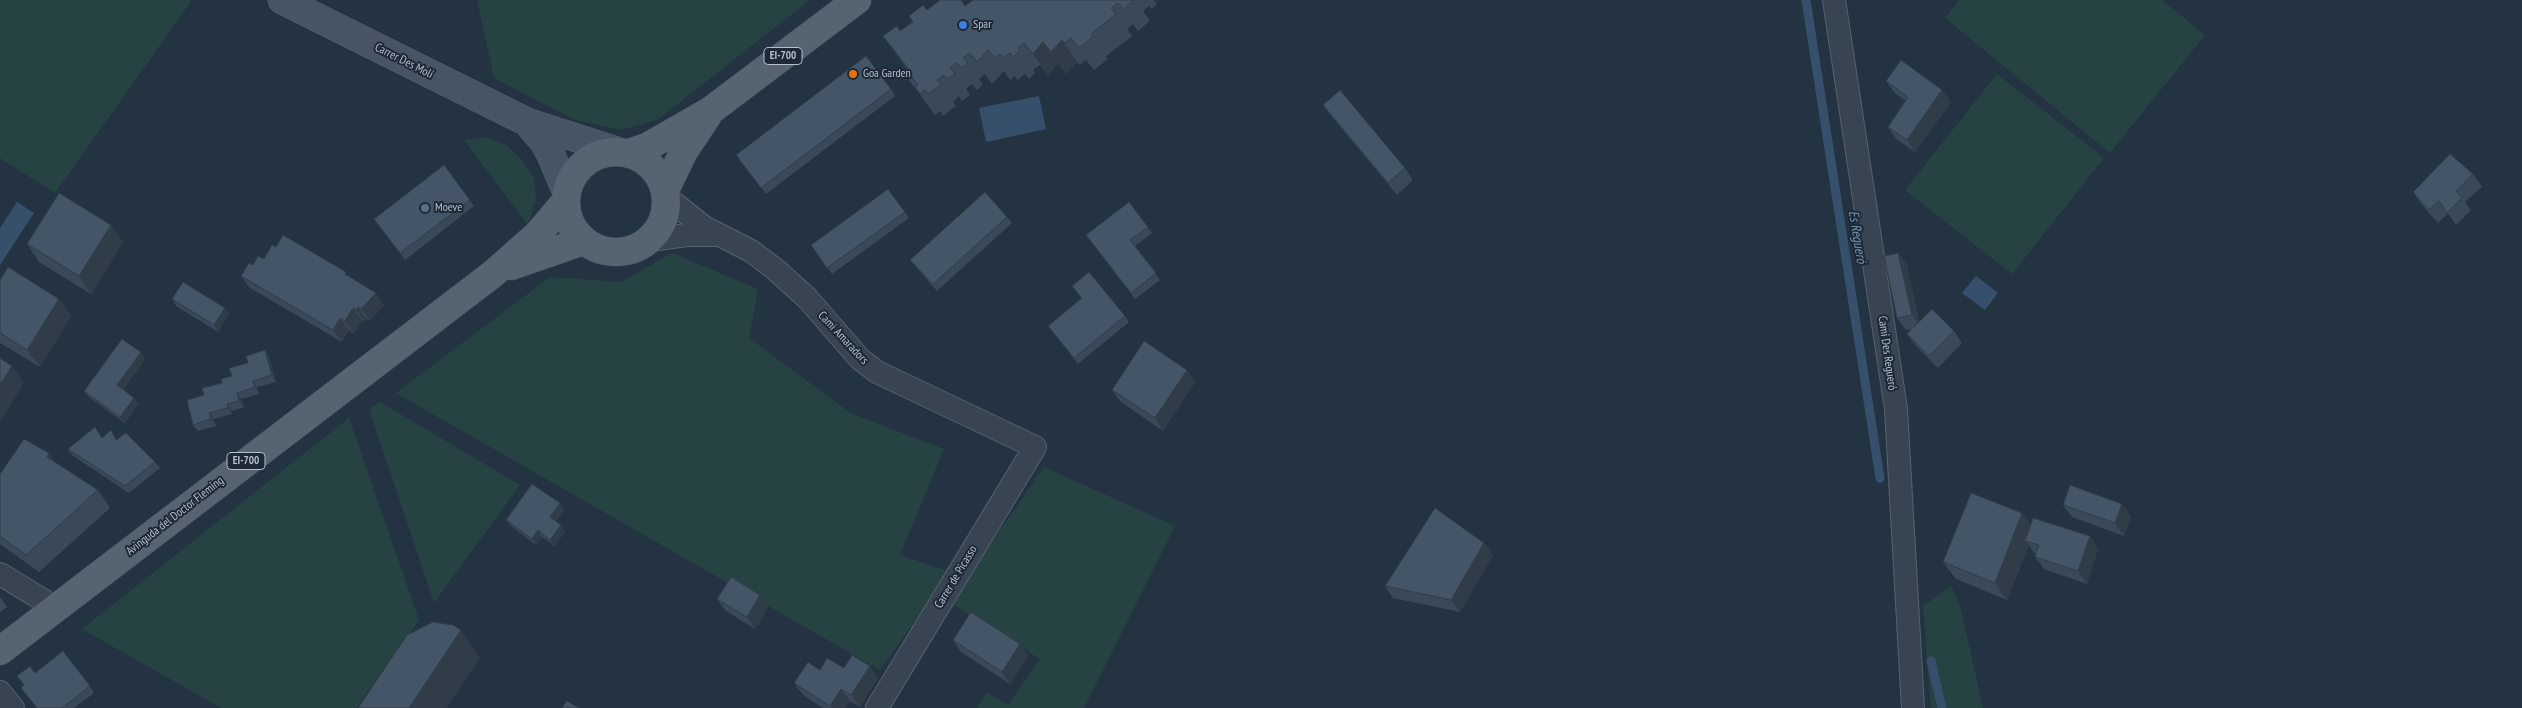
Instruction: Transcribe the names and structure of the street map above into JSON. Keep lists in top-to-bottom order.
{
  "streets": {
    "main road": ["EI-700", "Avinguda del Doctor Fleming"],
    "street": [
      "Carrer Des Molí",
      "Camí Amaradors",
      "Camí Des Regueró",
      "Carrer de Picasso"
    ]
  },
  "crossings": [
    ["Carrer Des Molí", "Camí Amaradors"],
    ["Carrer Des Molí", "Avinguda del Doctor Fleming"],
    ["Camí Amaradors", "Avinguda del Doctor Fleming"],
    ["Camí Amaradors", "Carrer de Picasso"]
  ],
  "water": ["Es Regueró"],
  "places": ["Spar", "Goa Garden", "Moeve"]
}
